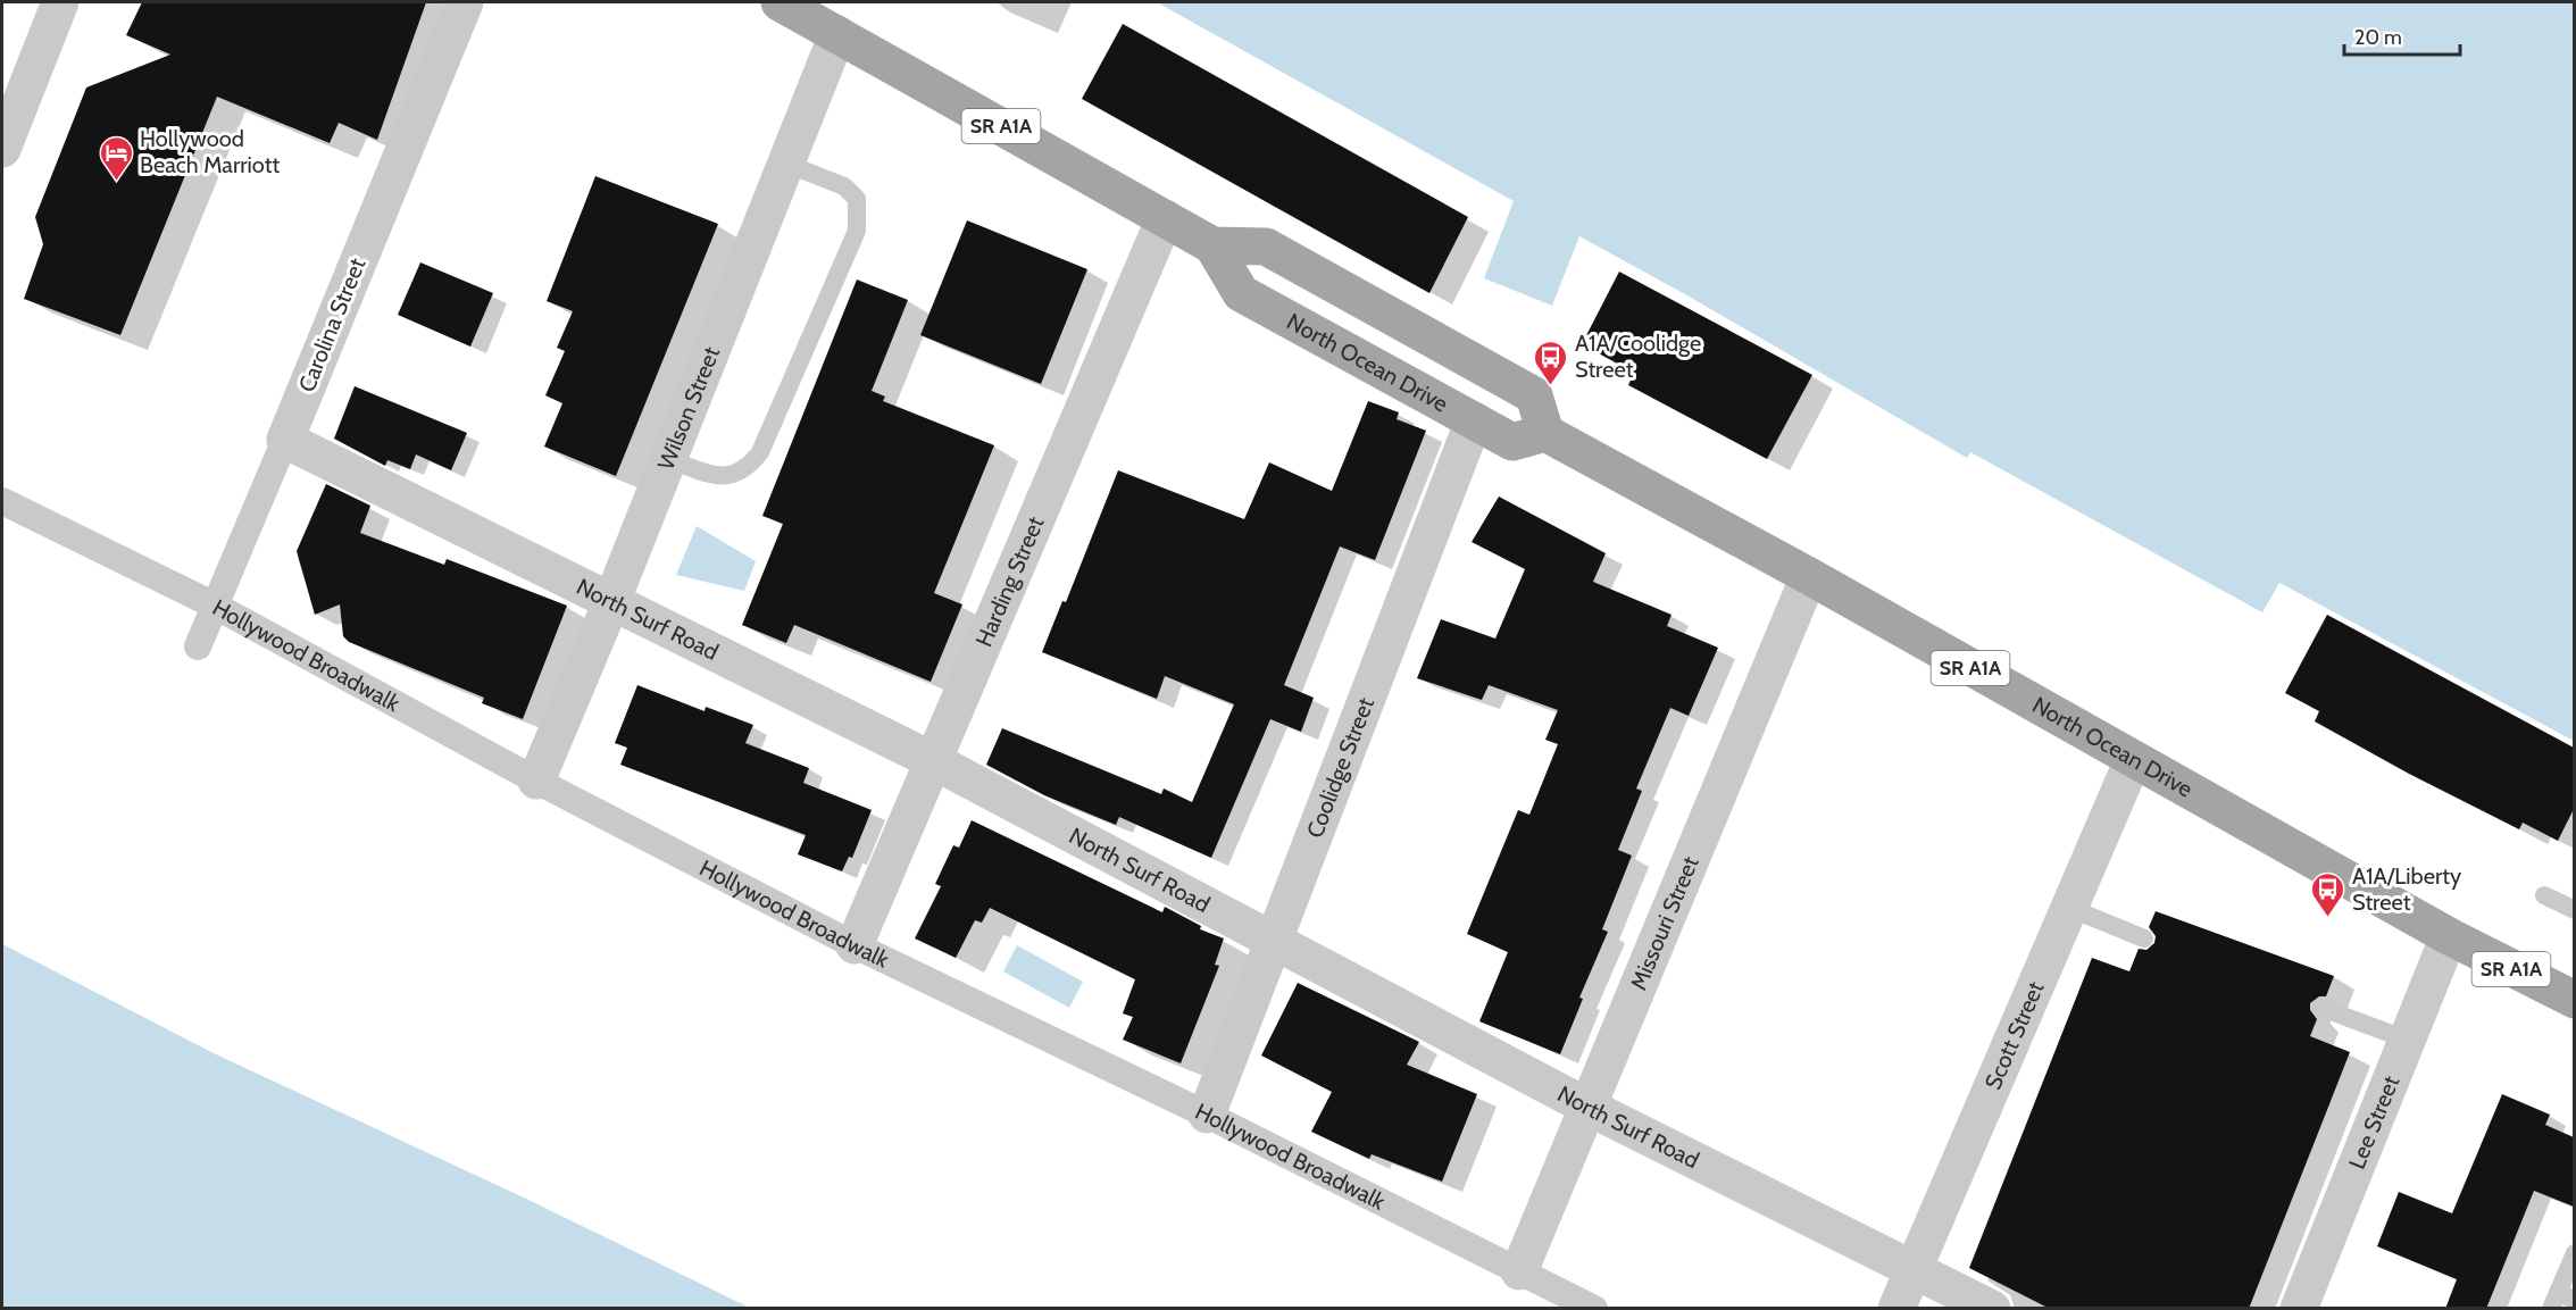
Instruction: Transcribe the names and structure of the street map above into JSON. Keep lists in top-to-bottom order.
{
  "streets": {
    "main road": ["SR A1A", "North Ocean Drive"],
    "street": [
      "Carolina Street",
      "Wilson Street",
      "Harding Street",
      "North Surf Road",
      "Hollywood Broadwalk",
      "Coolidge Street",
      "Missouri Street",
      "Scott Street",
      "Lee Street"
    ]
  },
  "crossings": [
    ["Carolina Street", "North Surf Road"],
    ["Carolina Street", "Hollywood Broadwalk"],
    ["North Ocean Drive", "Wilson Street"],
    ["North Ocean Drive", "Harding Street"],
    ["North Ocean Drive", "Coolidge Street"],
    ["North Ocean Drive", "Missouri Street"],
    ["North Ocean Drive", "Scott Street"],
    ["North Ocean Drive", "Lee Street"],
    ["Wilson Street", "North Surf Road"],
    ["Wilson Street", "Hollywood Broadwalk"],
    ["Harding Street", "North Surf Road"],
    ["Harding Street", "Hollywood Broadwalk"],
    ["North Surf Road", "Coolidge Street"],
    ["North Surf Road", "Missouri Street"],
    ["North Surf Road", "Scott Street"],
    ["Hollywood Broadwalk", "Coolidge Street"],
    ["Hollywood Broadwalk", "Missouri Street"]
  ],
  "places": {
    "hotel": ["Hollywood Beach Marriott"],
    "bus stop": ["A1A/Coolidge Street", "A1A/Liberty Street"]
  },
  "scale_bar": "20 m"
}
